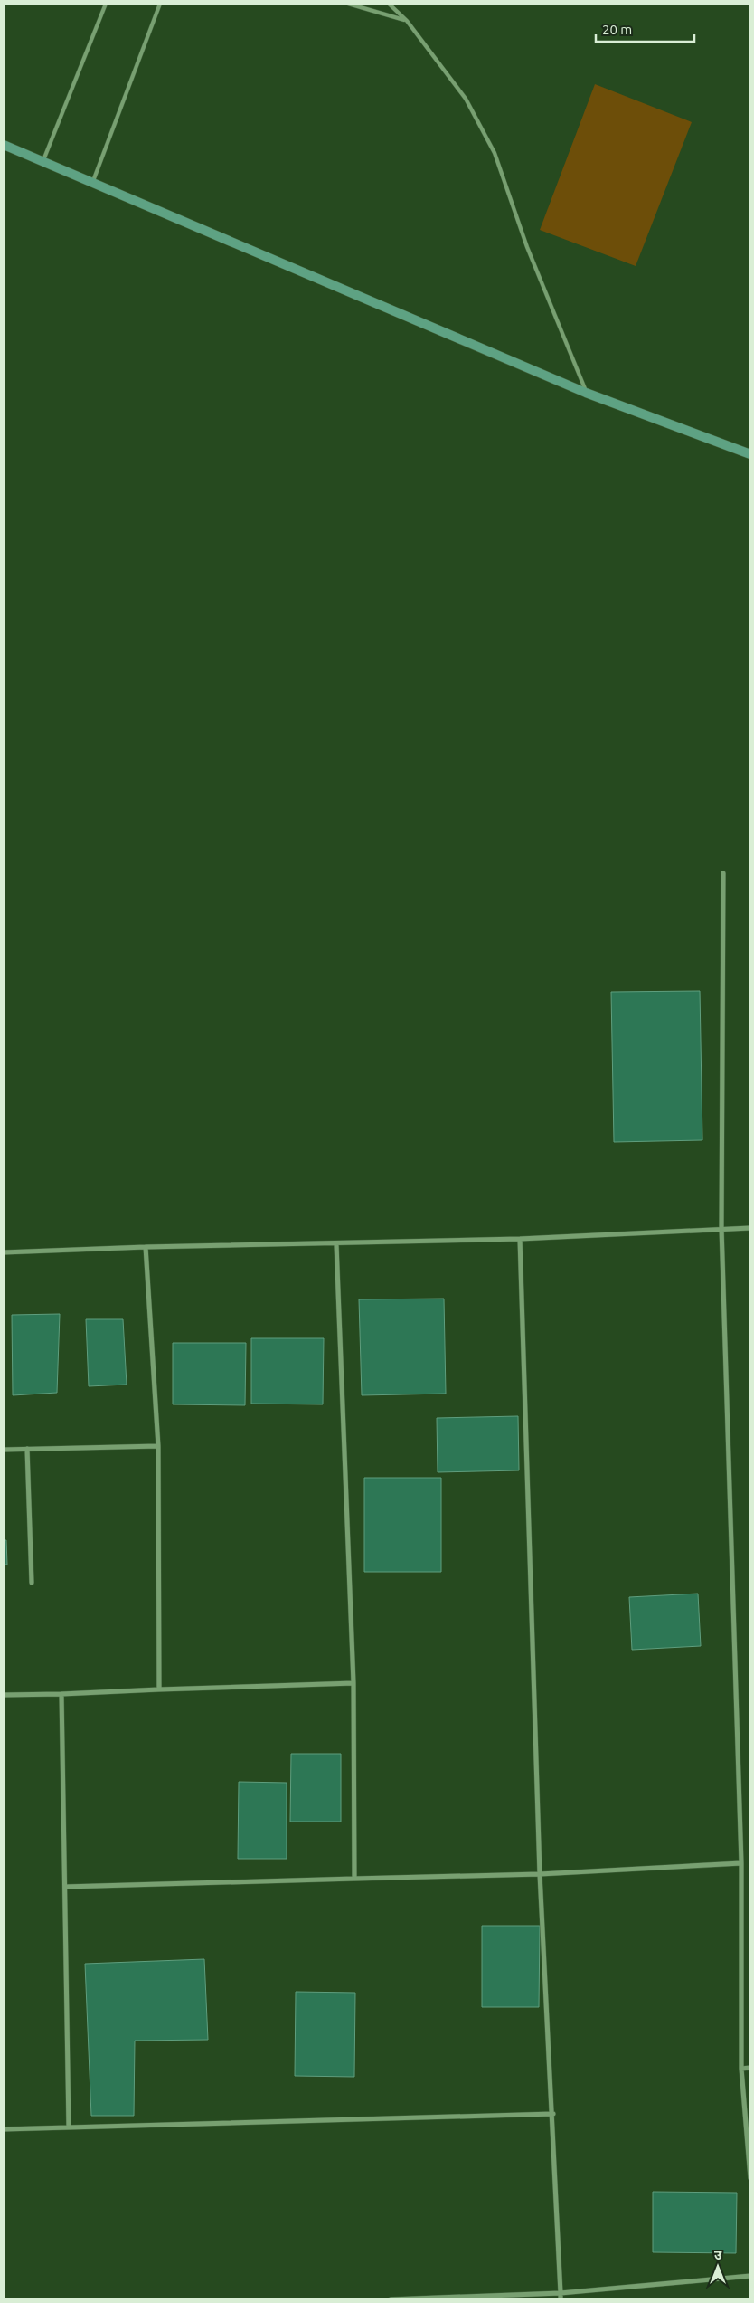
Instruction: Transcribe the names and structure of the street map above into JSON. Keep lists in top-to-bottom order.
{
  "scale_bar": "20 m",
  "north": "top"
}
